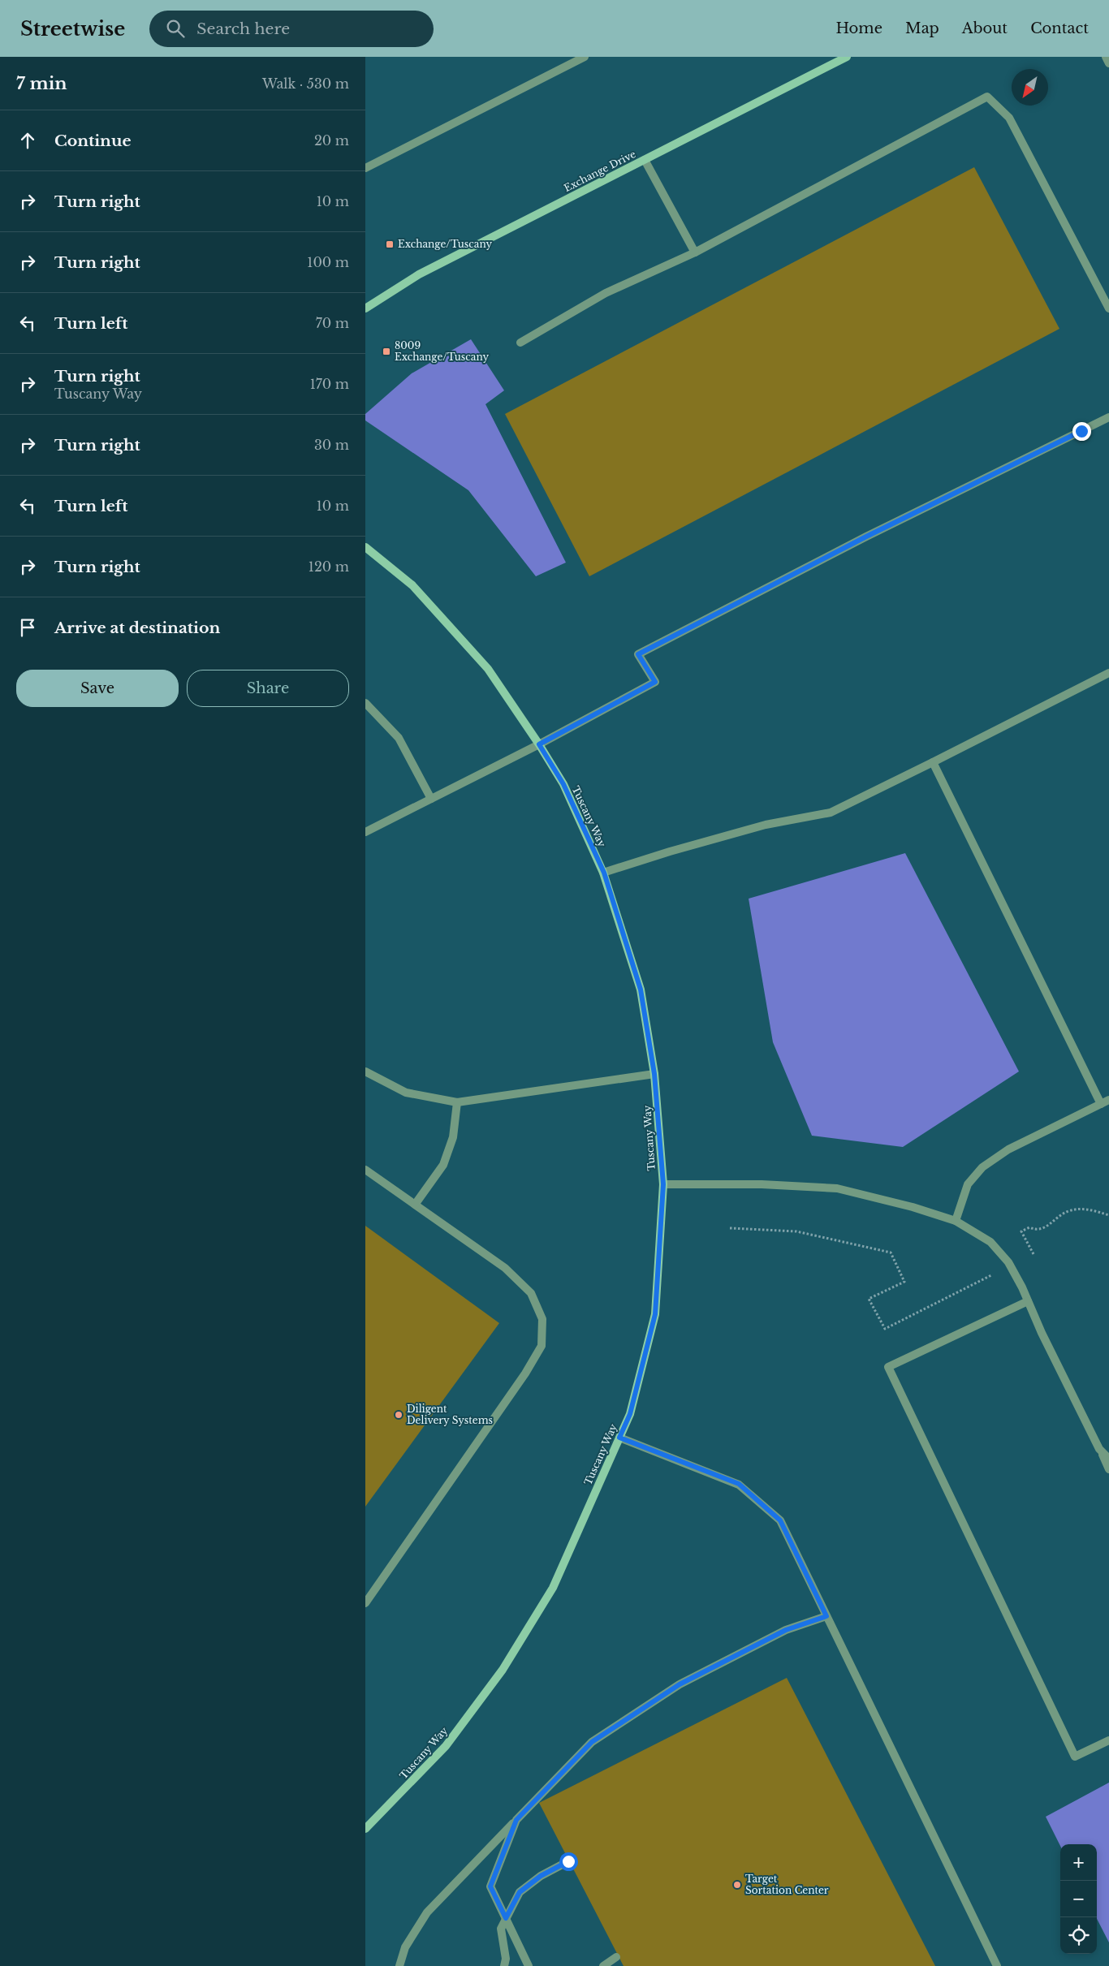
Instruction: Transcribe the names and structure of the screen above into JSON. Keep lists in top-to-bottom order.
{
  "streets": {
    "street": ["Exchange Drive", "Tuscany Way"]
  },
  "places": {
    "transit": ["Exchange/Tuscany", "8009 Exchange/Tuscany"],
    "other": ["Diligent Delivery Systems", "Target Sortation Center"]
  },
  "north": "bottom left",
  "page": {
    "header": "Streetwise",
    "search": "Search here",
    "nav": [
      "Home",
      "Map",
      "About",
      "Contact"
    ],
    "heading": ["7 min", "Walk · 530 m"],
    "list": [
      ["Continue", "20 m"],
      ["Turn right", "10 m"],
      ["Turn right", "100 m"],
      ["Turn left", "70 m"],
      ["Turn right", "Tuscany Way", "170 m"],
      ["Turn right", "30 m"],
      ["Turn left", "10 m"],
      ["Turn right", "120 m"],
      "Arrive at destination"
    ],
    "buttons": ["Save", "Share"],
    "map_buttons": ["+", "−"]
  }
}
